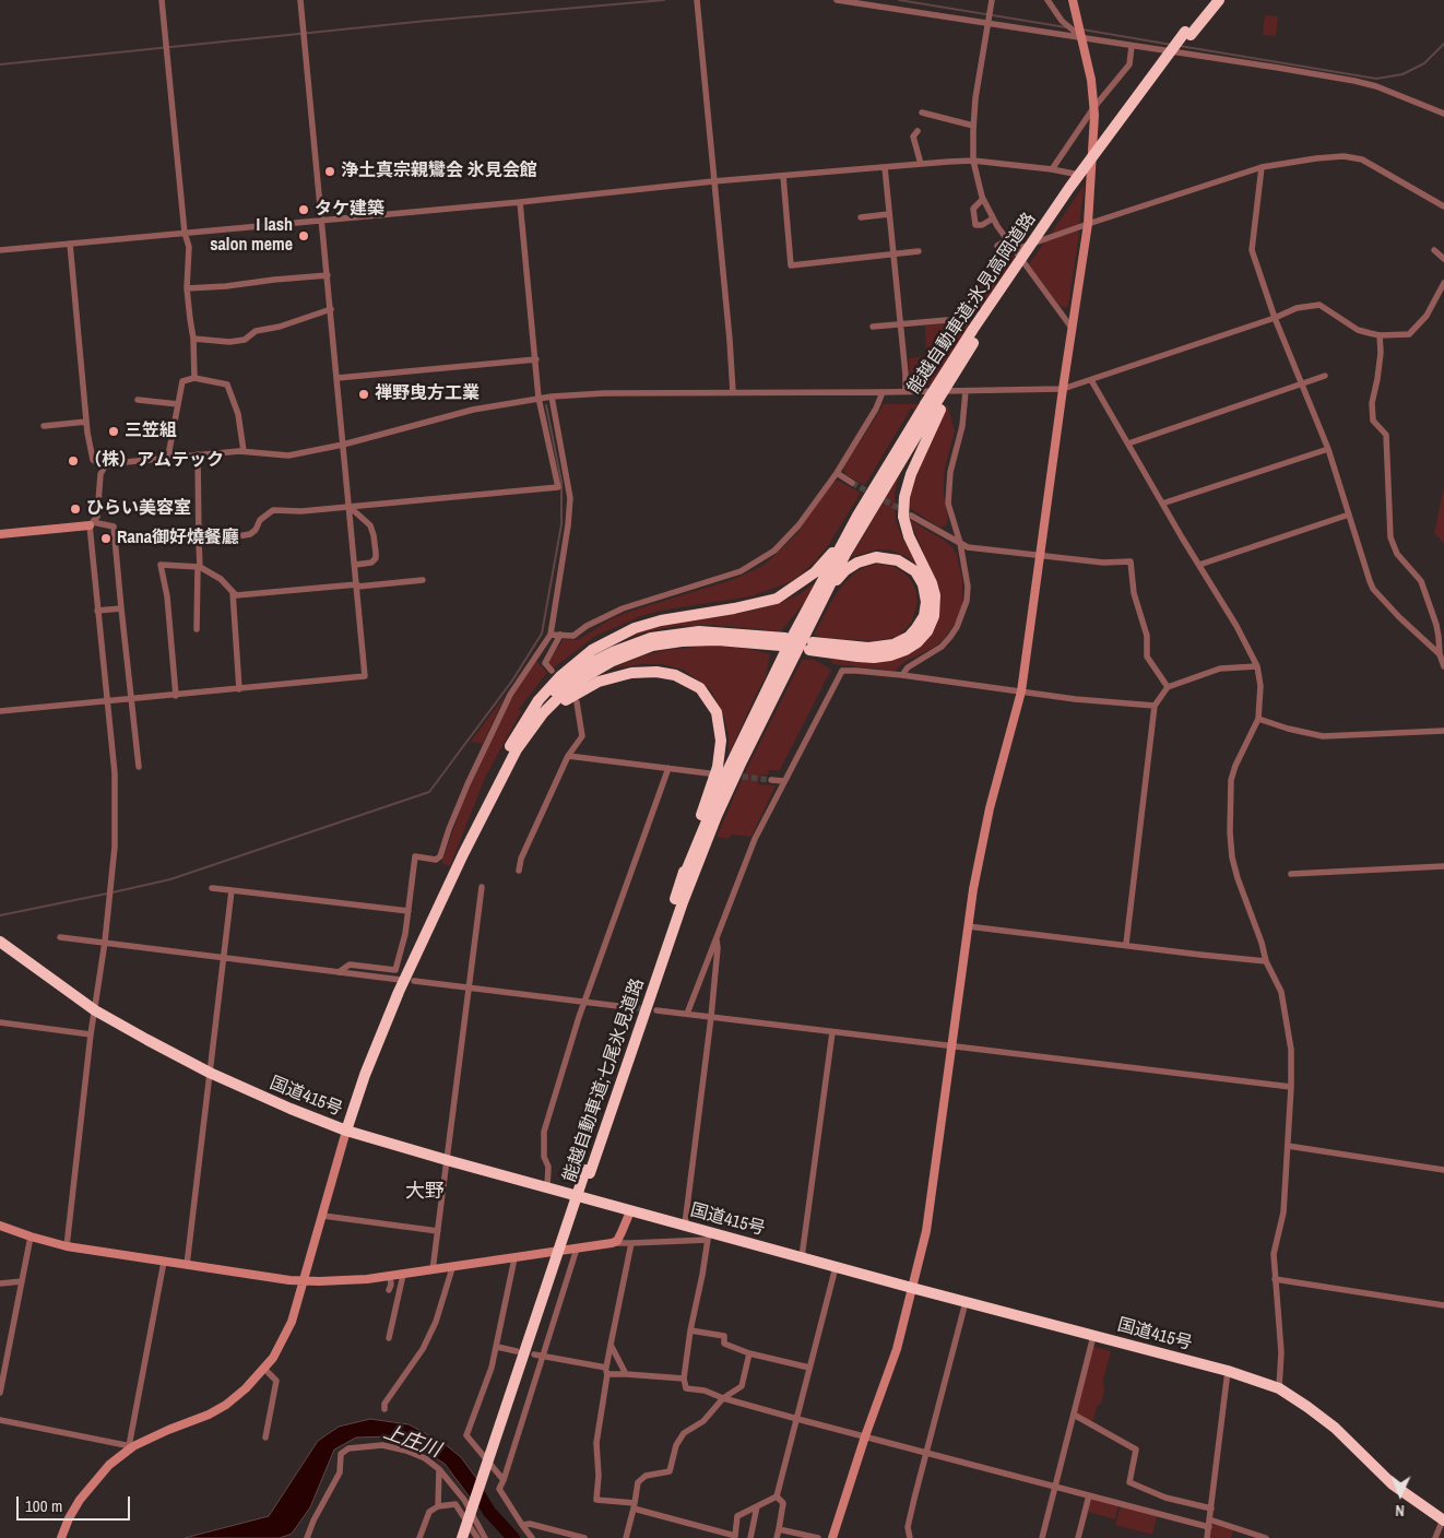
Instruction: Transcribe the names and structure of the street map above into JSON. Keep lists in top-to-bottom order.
{
  "streets": {
    "highway": ["能越自動車道;氷見高岡道路", "能越自動車道;七尾氷見道路", "国道415号"]
  },
  "crossings": [
    ["能越自動車道;氷見高岡道路", "能越自動車道;七尾氷見道路"]
  ],
  "districts": ["大野"],
  "water": ["上庄川"],
  "places": [
    "浄土真宗親鸞会 氷見会館",
    "タケ建築",
    "I lash salon meme",
    "禅野曳方工業",
    "三笠組",
    "（株）アムテック",
    "ひらい美容室",
    "Rana御好燒餐廳"
  ],
  "scale_bar": "100 m",
  "north": "bottom"
}
